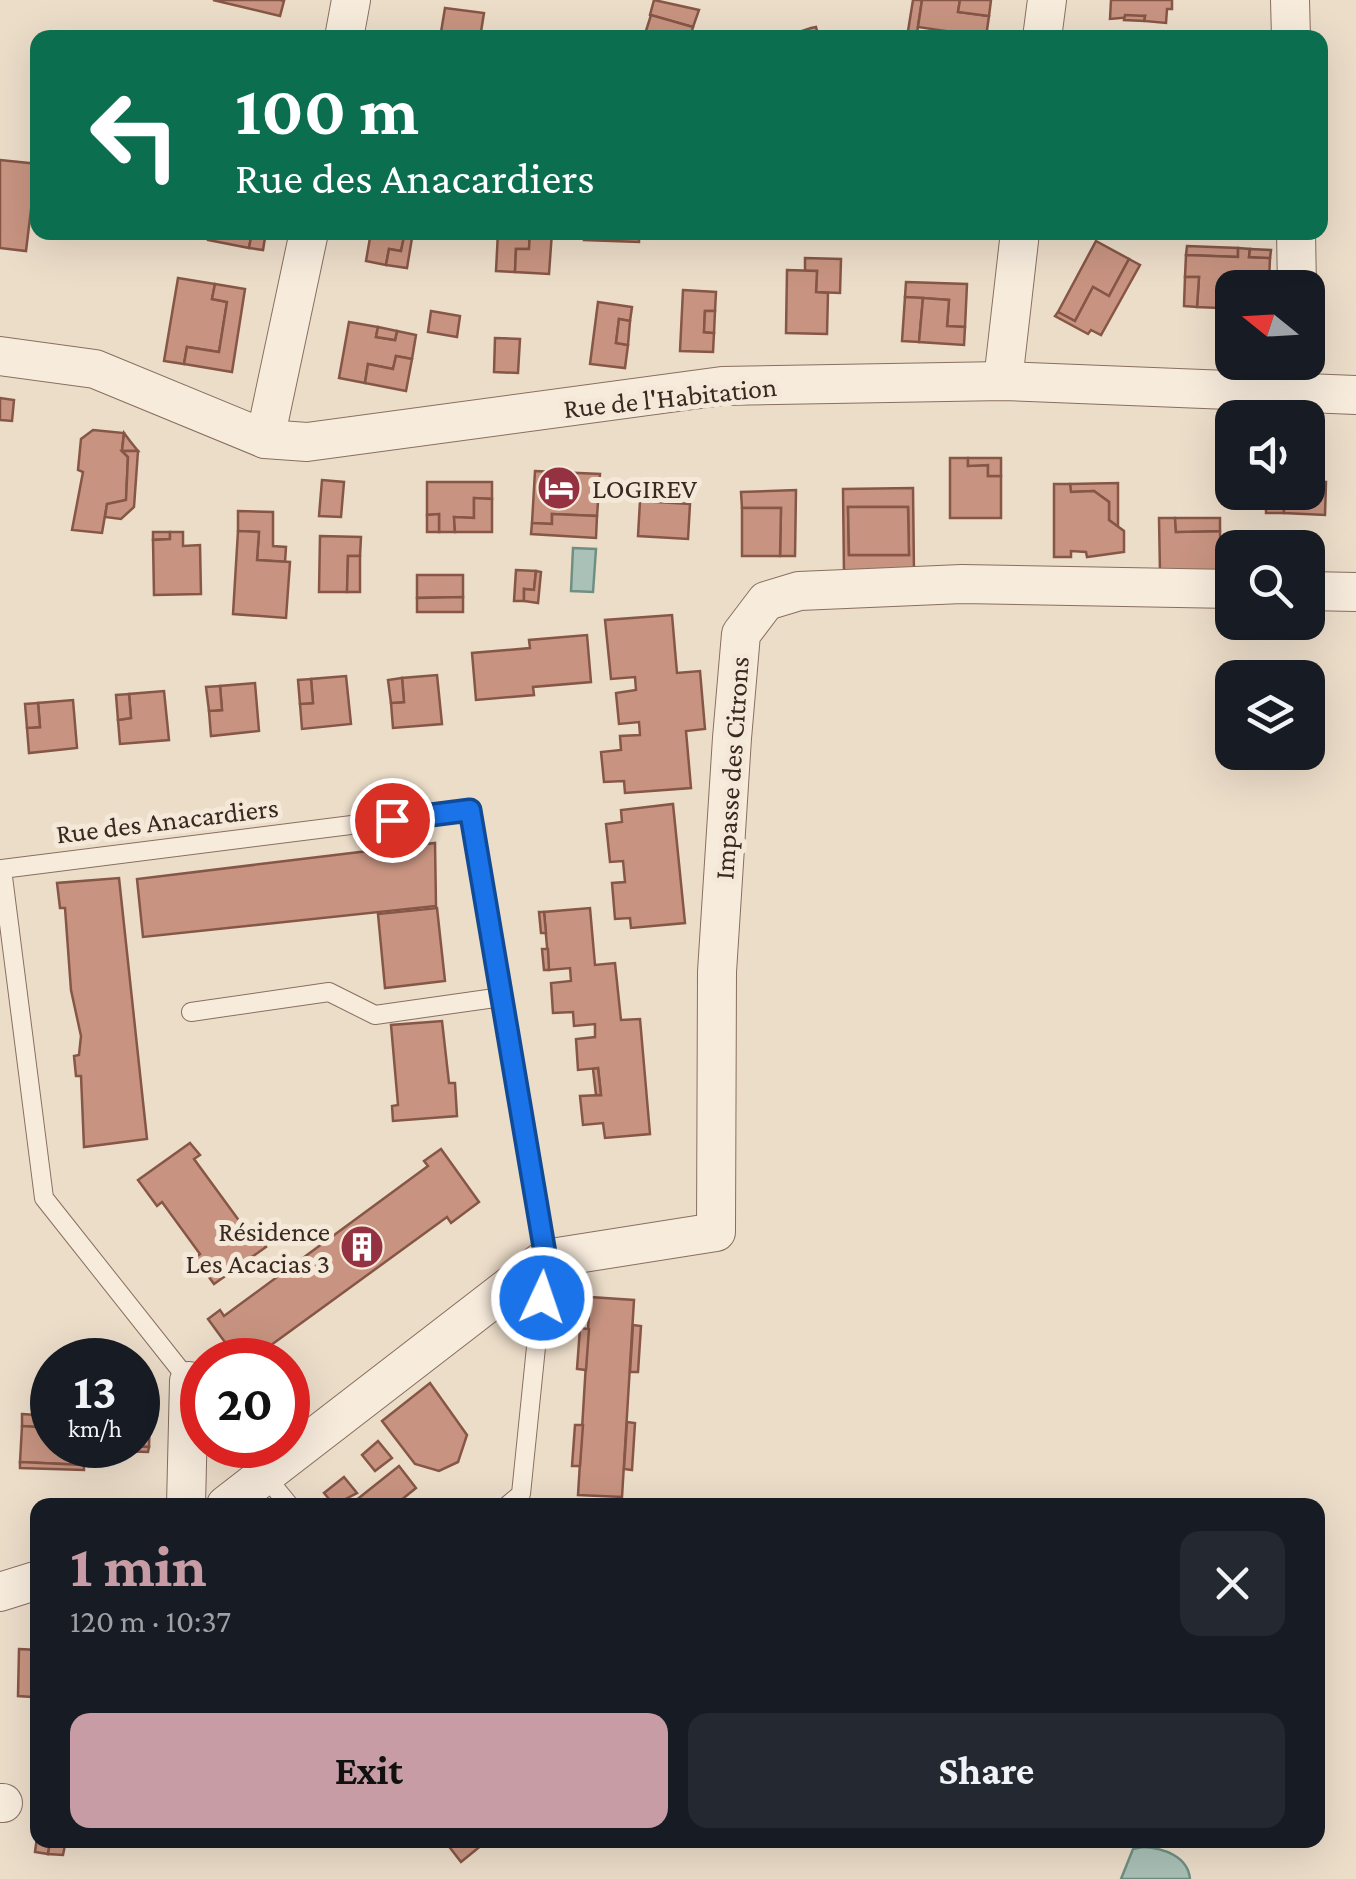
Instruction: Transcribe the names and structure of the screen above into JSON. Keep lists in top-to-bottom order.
{
  "streets": {
    "street": ["Rue de l'Habitation", "Impasse des Citrons"],
    "lane": ["Rue des Anacardiers"]
  },
  "crossings": [
    ["Impasse des Citrons", "Rue des Anacardiers"]
  ],
  "places": {
    "hotel": ["LOGIREV"],
    "building": ["Résidence Les Acacias 3"]
  },
  "north": "left",
  "page": {
    "turn": ["100 m", "Rue des Anacardiers"],
    "speed": "13 km/h",
    "limit": "20",
    "heading": ["1 min", "120 m · 10:37"],
    "buttons": ["Exit", "Share"]
  }
}
